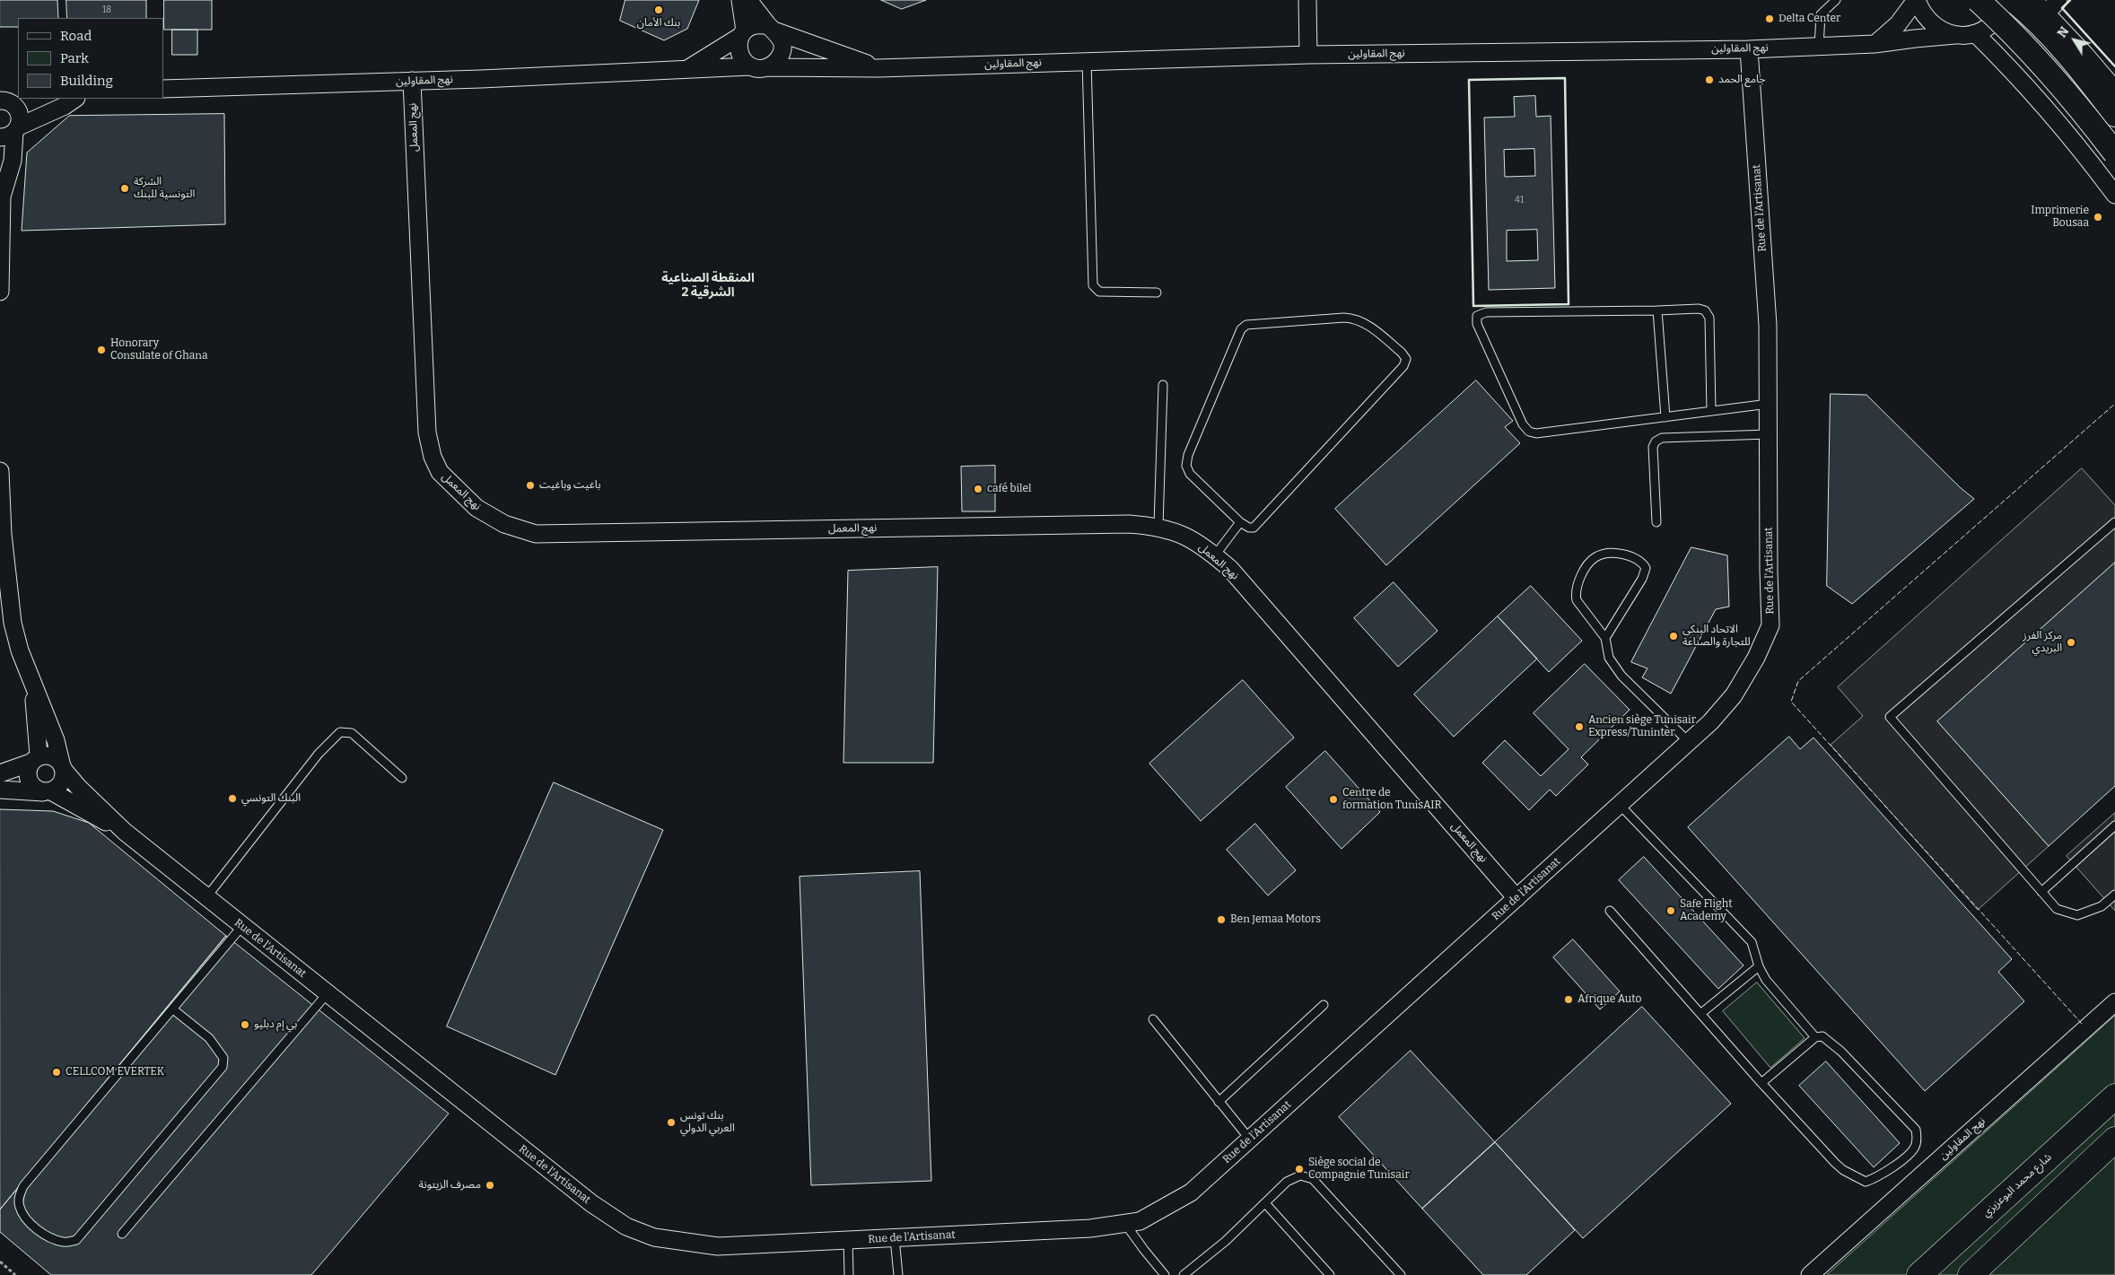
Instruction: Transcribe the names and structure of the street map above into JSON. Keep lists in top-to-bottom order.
{
  "streets": {
    "highway": ["شارع محمد البوعزيزي"],
    "street": ["نهج المقاولين", "نهج المعمل", "Rue de l'Artisanat"]
  },
  "crossings": [
    ["نهج المقاولين", "نهج المعمل"],
    ["نهج المقاولين", "Rue de l'Artisanat"],
    ["نهج المعمل", "Rue de l'Artisanat"]
  ],
  "districts": ["المنقطة الصناعية الشرقية 2"],
  "places": [
    "بنك الأمان",
    "Delta Center",
    "جامع الحمد",
    "الشركة التونسية للبنك",
    "Imprimerie Bousaa",
    "Honorary Consulate of Ghana",
    "باغيت وباغيت",
    "café bilel",
    "الاتحاد البنكي للتجارة والصناعة",
    "مركز الفرز البريدي",
    "Ancien siège Tunisair Express/Tuninter",
    "البنك التونسي",
    "Centre de formation TunisAIR",
    "Safe Flight Academy",
    "Ben Jemaa Motors",
    "Afrique Auto",
    "بي إم دبليو",
    "CELLCOM EVERTEK",
    "بنك تونس العربي الدولي",
    "Siège social de Compagnie Tunisair",
    "مصرف الزيتونة"
  ],
  "house_numbers": ["18", "41"],
  "legend": ["Road", "Park", "Building"],
  "north": "top left"
}
